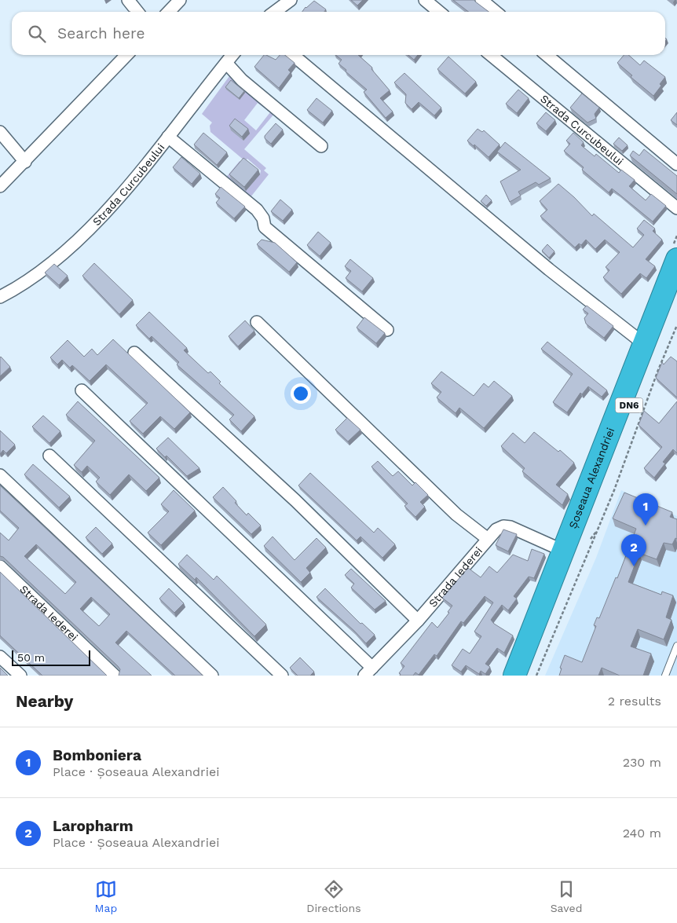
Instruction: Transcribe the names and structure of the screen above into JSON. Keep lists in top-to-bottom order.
{
  "streets": {
    "highway": ["DN6", "Șoseaua Alexandriei"],
    "street": ["Strada Curcubeului", "Strada Iederei"]
  },
  "crossings": [
    ["Șoseaua Alexandriei", "Strada Iederei"]
  ],
  "scale_bar": "50 m",
  "page": {
    "search": "Search here",
    "pins": ["1", "2"],
    "scale": "50 m",
    "heading": ["Nearby", "2 results"],
    "list": [
      {
        "mark": "1",
        "name": "Bomboniera",
        "note": "Place · Șoseaua Alexandriei",
        "value": "230 m"
      },
      {
        "mark": "2",
        "name": "Laropharm",
        "note": "Place · Șoseaua Alexandriei",
        "value": "240 m"
      }
    ],
    "nav": ["Map", "Directions", "Saved"]
  }
}
